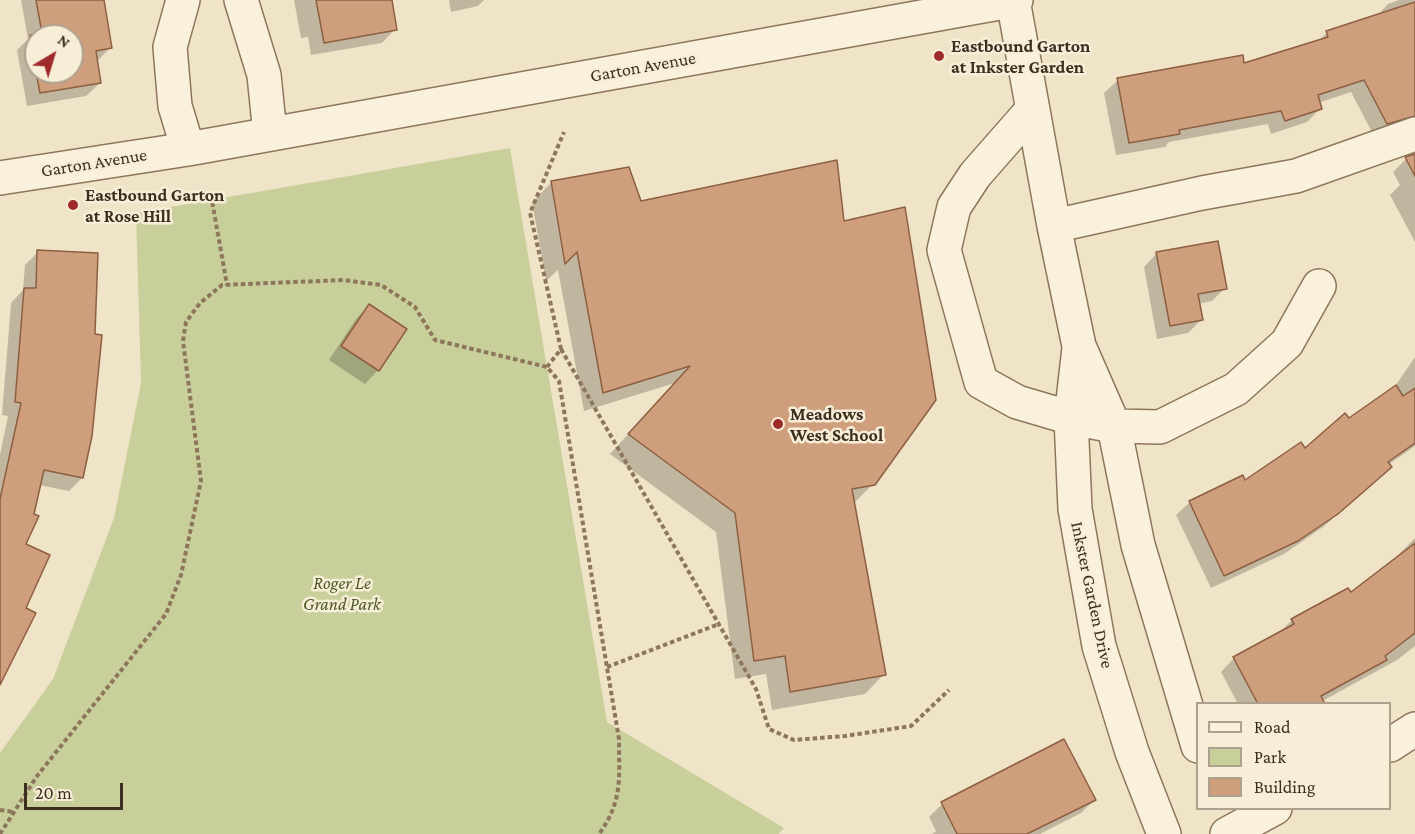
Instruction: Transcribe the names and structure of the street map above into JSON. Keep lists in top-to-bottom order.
{
  "streets": {
    "street": ["Garton Avenue", "Inkster Garden Drive"]
  },
  "crossings": [
    ["Garton Avenue", "Inkster Garden Drive"]
  ],
  "parks": ["Roger Le Grand Park"],
  "places": ["Eastbound Garton at Inkster Garden", "Eastbound Garton at Rose Hill", "Meadows West School"],
  "legend": ["Road", "Park", "Building"],
  "scale_bar": "20 m",
  "north": "top right"
}
